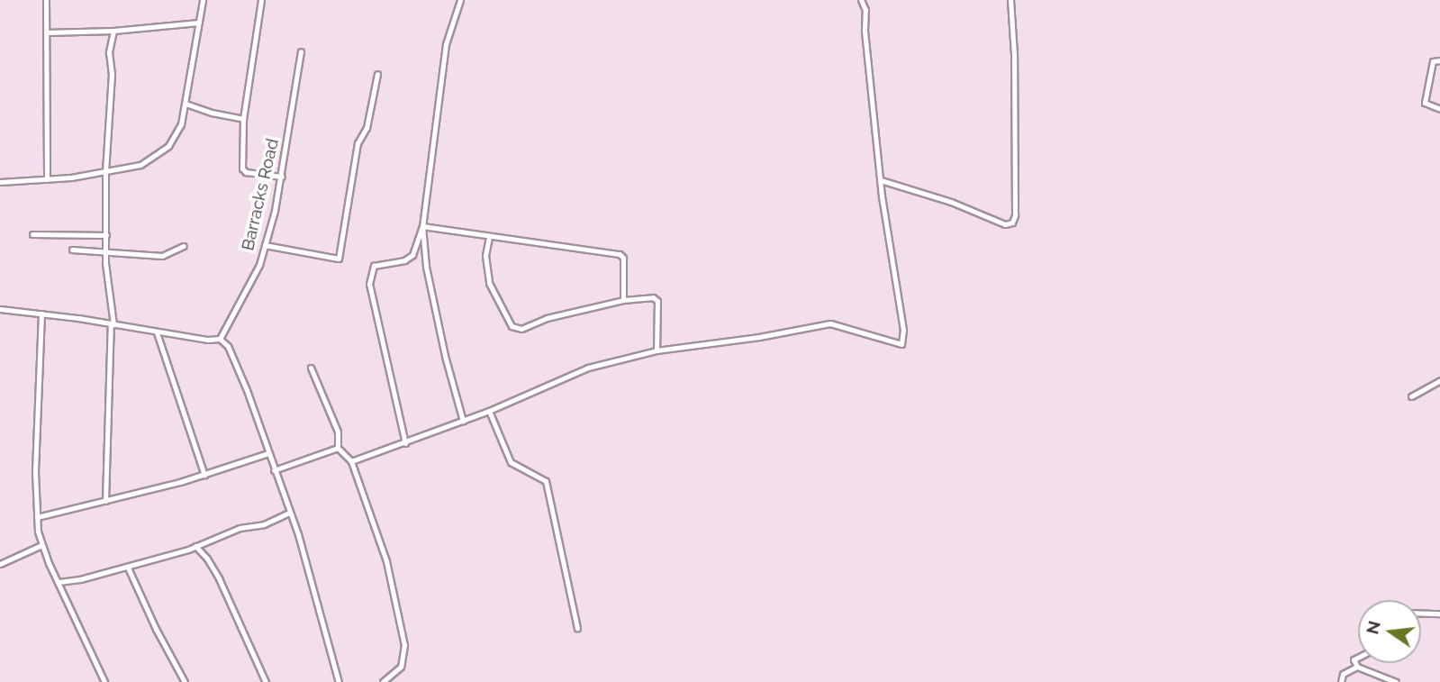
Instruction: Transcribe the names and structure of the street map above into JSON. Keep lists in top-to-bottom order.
{
  "streets": {
    "street": ["Barracks Road"]
  },
  "north": "left"
}
